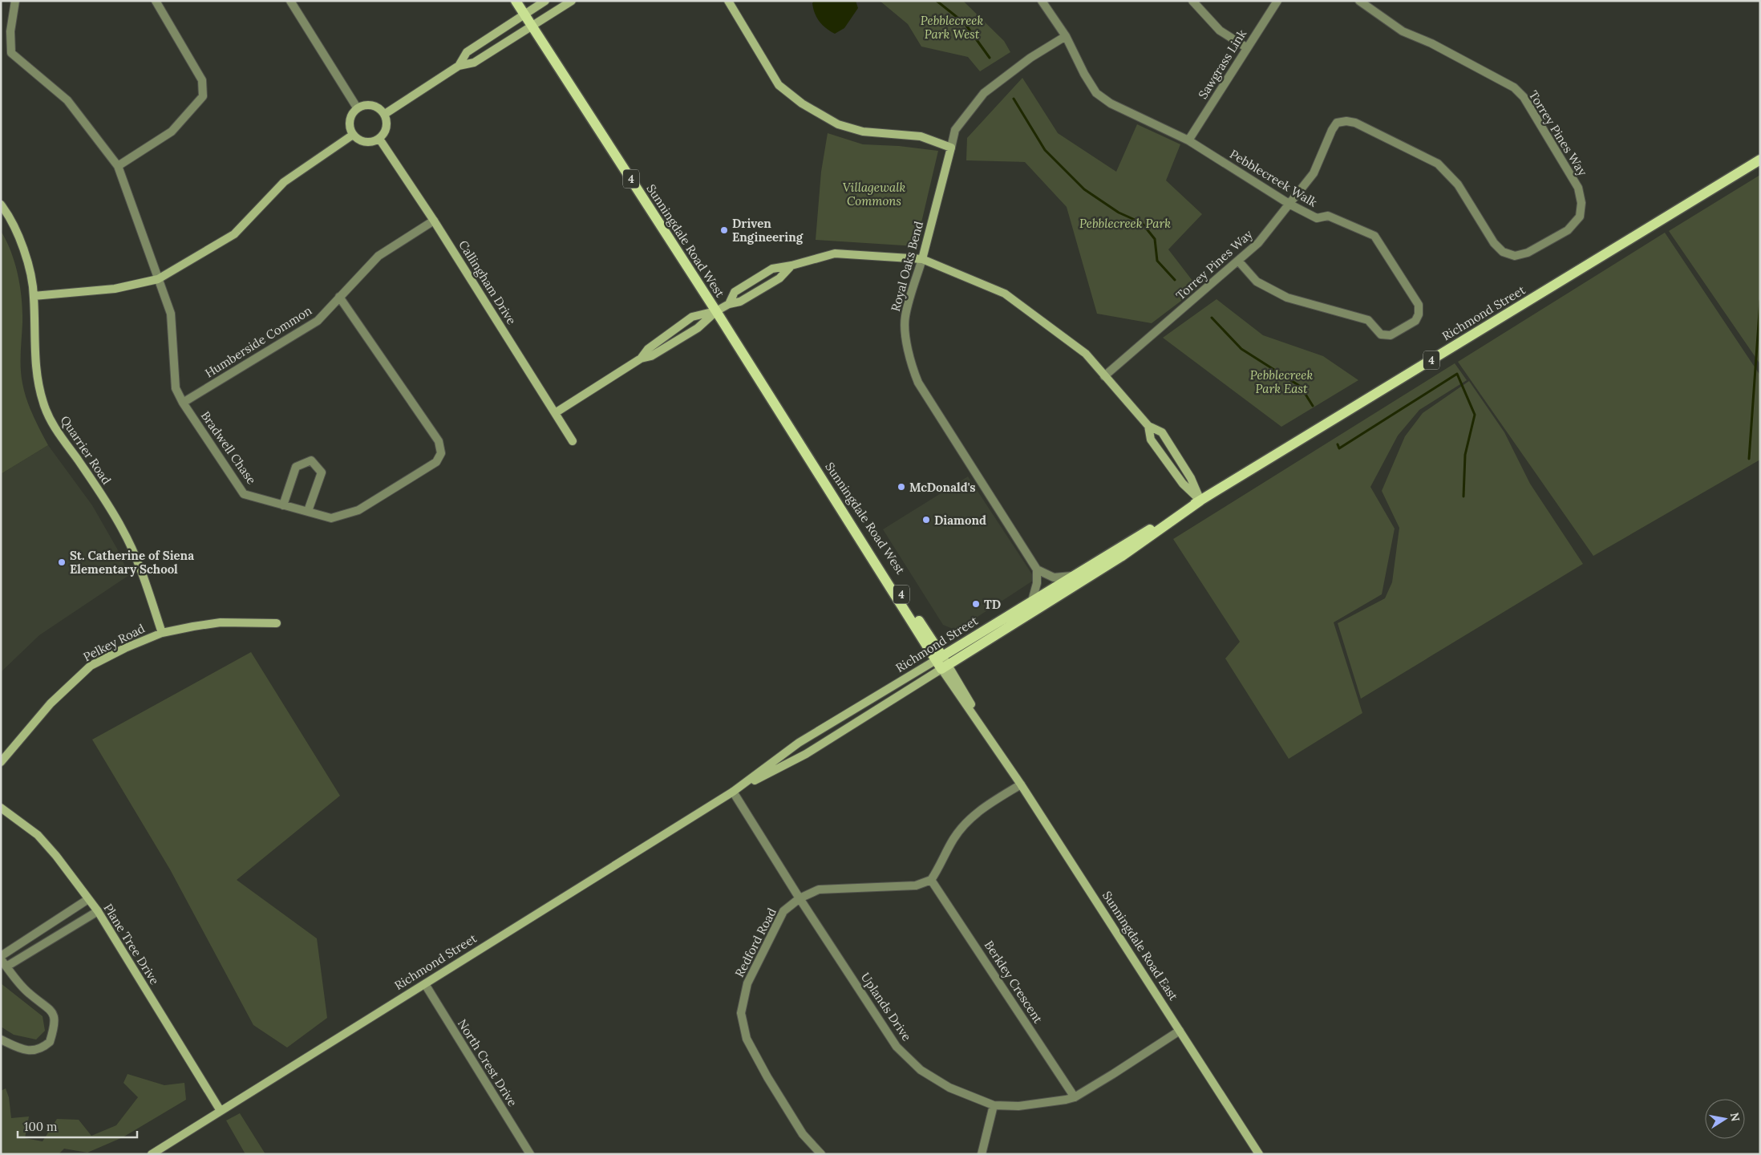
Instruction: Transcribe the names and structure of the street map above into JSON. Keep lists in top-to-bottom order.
{
  "streets": {
    "main road": [
      "4",
      "Sunningdale Road West",
      "Richmond Street",
      "Sunningdale Road East"
    ],
    "street": [
      "Sawgrass Link",
      "Torrey Pines Way",
      "Pebblecreek Walk",
      "Royal Oaks Bend",
      "Callingham Drive",
      "Humberside Common",
      "Bradwell Chase",
      "Quarrier Road",
      "Pelkey Road",
      "Redford Road",
      "Plane Tree Drive",
      "Berkley Crescent",
      "Uplands Drive",
      "North Crest Drive"
    ]
  },
  "crossings": [
    ["Sawgrass Link", "Pebblecreek Walk"],
    ["Torrey Pines Way", "Pebblecreek Walk"],
    ["Pebblecreek Walk", "Royal Oaks Bend"],
    ["Sunningdale Road West", "Richmond Street"],
    ["Sunningdale Road West", "Sunningdale Road East"],
    ["Callingham Drive", "Humberside Common"],
    ["Richmond Street", "Plane Tree Drive"],
    ["Richmond Street", "Sunningdale Road East"],
    ["Richmond Street", "Uplands Drive"],
    ["Richmond Street", "North Crest Drive"],
    ["Humberside Common", "Bradwell Chase"],
    ["Quarrier Road", "Pelkey Road"],
    ["Redford Road", "Berkley Crescent"],
    ["Redford Road", "Uplands Drive"],
    ["Sunningdale Road East", "Uplands Drive"],
    ["Berkley Crescent", "Uplands Drive"]
  ],
  "parks": [
    "Pebblecreek Park West",
    "Villagewalk Commons",
    "Pebblecreek Park",
    "Pebblecreek Park East"
  ],
  "places": [
    "Driven Engineering",
    "McDonald's",
    "Diamond",
    "St. Catherine of Siena Elementary School",
    "TD"
  ],
  "scale_bar": "100 m",
  "north": "right"
}
